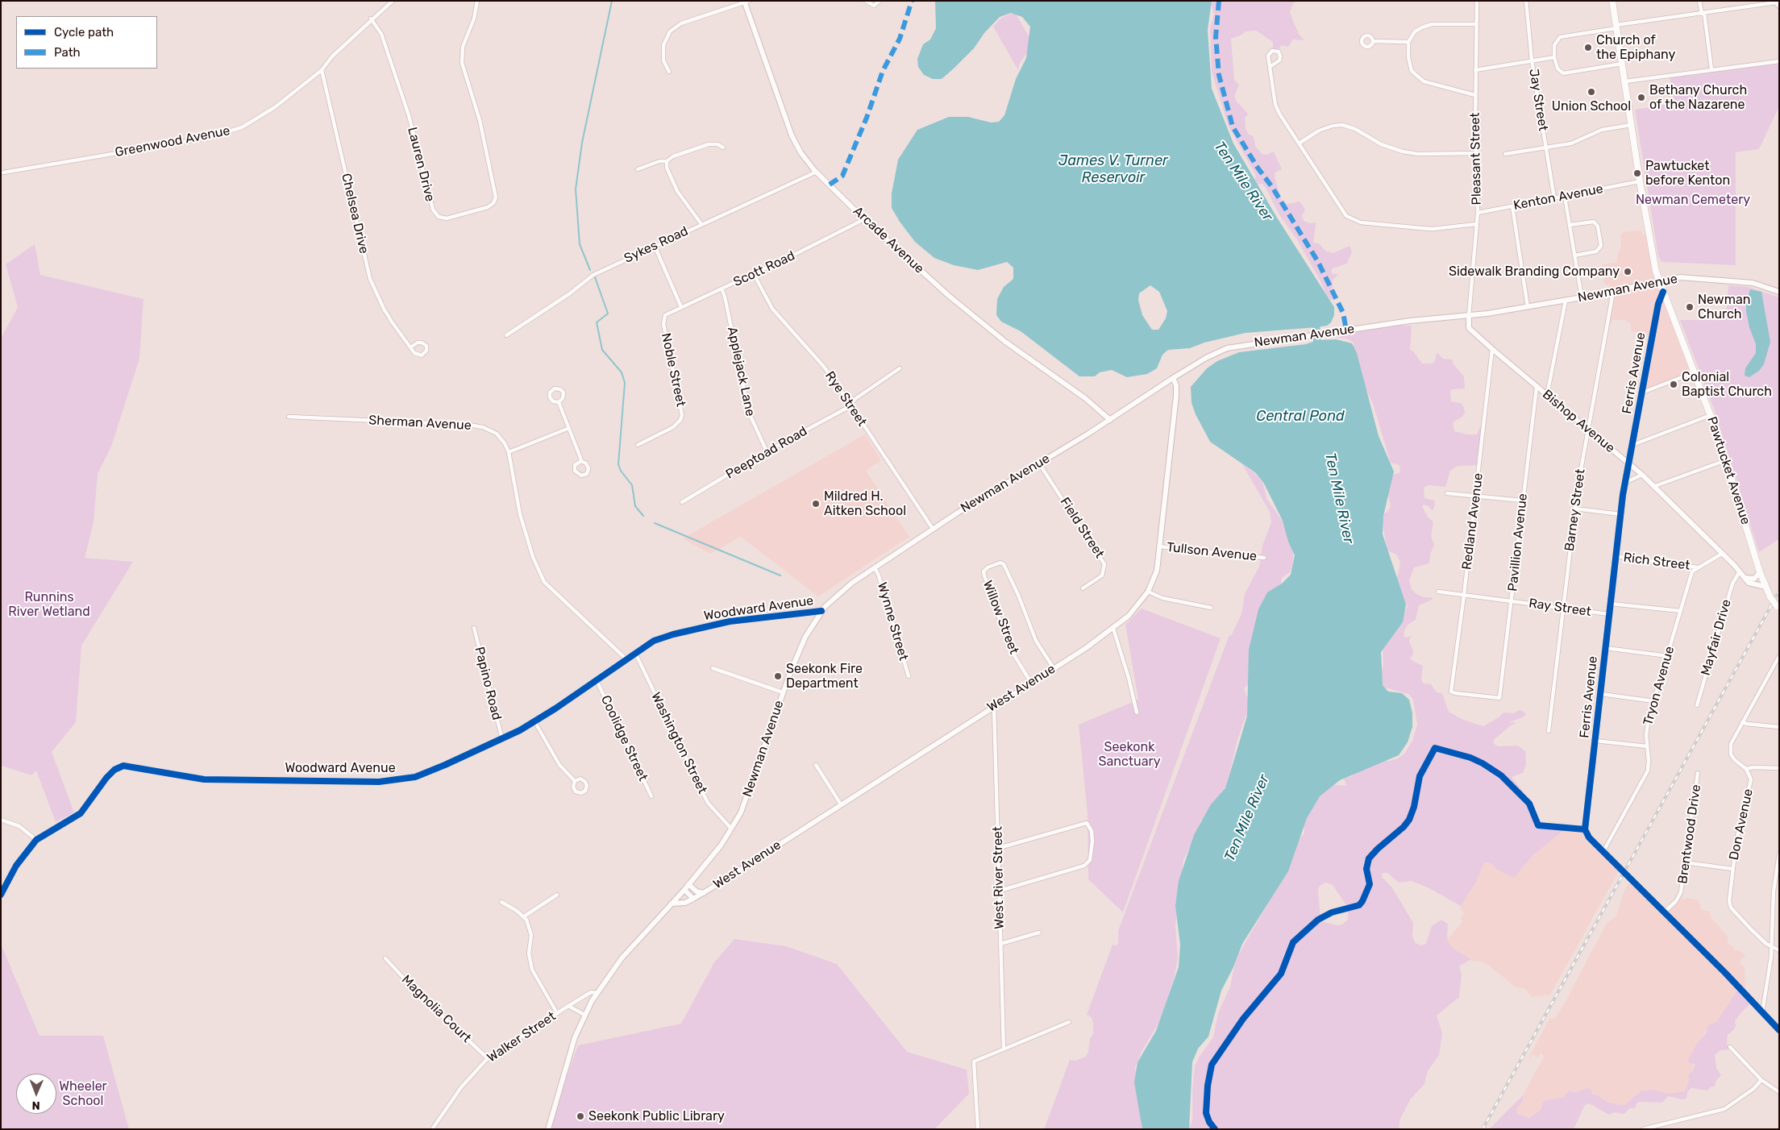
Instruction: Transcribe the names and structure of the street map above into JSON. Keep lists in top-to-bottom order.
{
  "streets": {
    "main road": [
      "Arcade Avenue",
      "Newman Avenue",
      "Ferris Avenue",
      "Bishop Avenue",
      "Pawtucket Avenue",
      "West Avenue"
    ],
    "street": [
      "Jay Street",
      "Greenwood Avenue",
      "Pleasant Street",
      "Lauren Drive",
      "Kenton Avenue",
      "Chelsea Drive",
      "Sykes Road",
      "Scott Road",
      "Noble Street",
      "Applejack Lane",
      "Rye Street",
      "Sherman Avenue",
      "Peeptoad Road",
      "Barney Street",
      "Redland Avenue",
      "Field Street",
      "Pavillion Avenue",
      "Tullson Avenue",
      "Rich Street",
      "Ray Street",
      "Woodward Avenue",
      "Willow Street",
      "Wynne Street",
      "Mayfair Drive",
      "Papino Road",
      "Tryon Avenue",
      "Coolidge Street",
      "Washington Street",
      "Don Avenue",
      "Brentwood Drive",
      "West River Street",
      "Magnolia Court",
      "Walker Street"
    ]
  },
  "crossings": [
    ["Jay Street", "Kenton Avenue"],
    ["Greenwood Avenue", "Lauren Drive"],
    ["Greenwood Avenue", "Chelsea Drive"],
    ["Pleasant Street", "Kenton Avenue"],
    ["Pleasant Street", "Newman Avenue"],
    ["Pleasant Street", "Bishop Avenue"],
    ["Kenton Avenue", "Pawtucket Avenue"],
    ["Arcade Avenue", "Sykes Road"],
    ["Arcade Avenue", "Scott Road"],
    ["Arcade Avenue", "Newman Avenue"],
    ["Scott Road", "Noble Street"],
    ["Scott Road", "Applejack Lane"],
    ["Scott Road", "Rye Street"],
    ["Newman Avenue", "Rye Street"],
    ["Newman Avenue", "Bishop Avenue"],
    ["Newman Avenue", "Pawtucket Avenue"],
    ["Newman Avenue", "Barney Street"],
    ["Newman Avenue", "Field Street"],
    ["Newman Avenue", "Woodward Avenue"],
    ["Newman Avenue", "Wynne Street"],
    ["Newman Avenue", "West Avenue"],
    ["Newman Avenue", "Washington Street"],
    ["Newman Avenue", "Walker Street"],
    ["Applejack Lane", "Peeptoad Road"],
    ["Ferris Avenue", "Bishop Avenue"],
    ["Ferris Avenue", "Pawtucket Avenue"],
    ["Ferris Avenue", "Rich Street"],
    ["Ferris Avenue", "Ray Street"],
    ["Ferris Avenue", "Tryon Avenue"],
    ["Ferris Avenue", "Brentwood Drive"],
    ["Rye Street", "Peeptoad Road"],
    ["Bishop Avenue", "Pawtucket Avenue"],
    ["Bishop Avenue", "Barney Street"],
    ["Bishop Avenue", "Redland Avenue"],
    ["Bishop Avenue", "Pavillion Avenue"],
    ["Bishop Avenue", "Mayfair Drive"],
    ["Sherman Avenue", "Woodward Avenue"],
    ["Barney Street", "Ray Street"],
    ["Redland Avenue", "Pavillion Avenue"],
    ["Redland Avenue", "Ray Street"],
    ["Pavillion Avenue", "Ray Street"],
    ["Tullson Avenue", "West Avenue"],
    ["Rich Street", "Tryon Avenue"],
    ["Woodward Avenue", "Papino Road"],
    ["Woodward Avenue", "Coolidge Street"],
    ["Woodward Avenue", "Washington Street"],
    ["Willow Street", "West Avenue"],
    ["West Avenue", "West River Street"],
    ["Magnolia Court", "Walker Street"]
  ],
  "water": ["James V. Turner Reservoir", "Ten Mile River", "Central Pond"],
  "parks": [
    "Newman Cemetery",
    "Runnins River Wetland",
    "Seekonk Sanctuary",
    "Wheeler School"
  ],
  "places": [
    "Church of the Epiphany",
    "Union School",
    "Bethany Church of the Nazarene",
    "Pawtucket before Kenton",
    "Sidewalk Branding Company",
    "Newman Church",
    "Colonial Baptist Church",
    "Mildred H. Aitken School",
    "Seekonk Fire Department",
    "Seekonk Public Library"
  ],
  "legend": ["Cycle path", "Path"],
  "north": "bottom"
}
